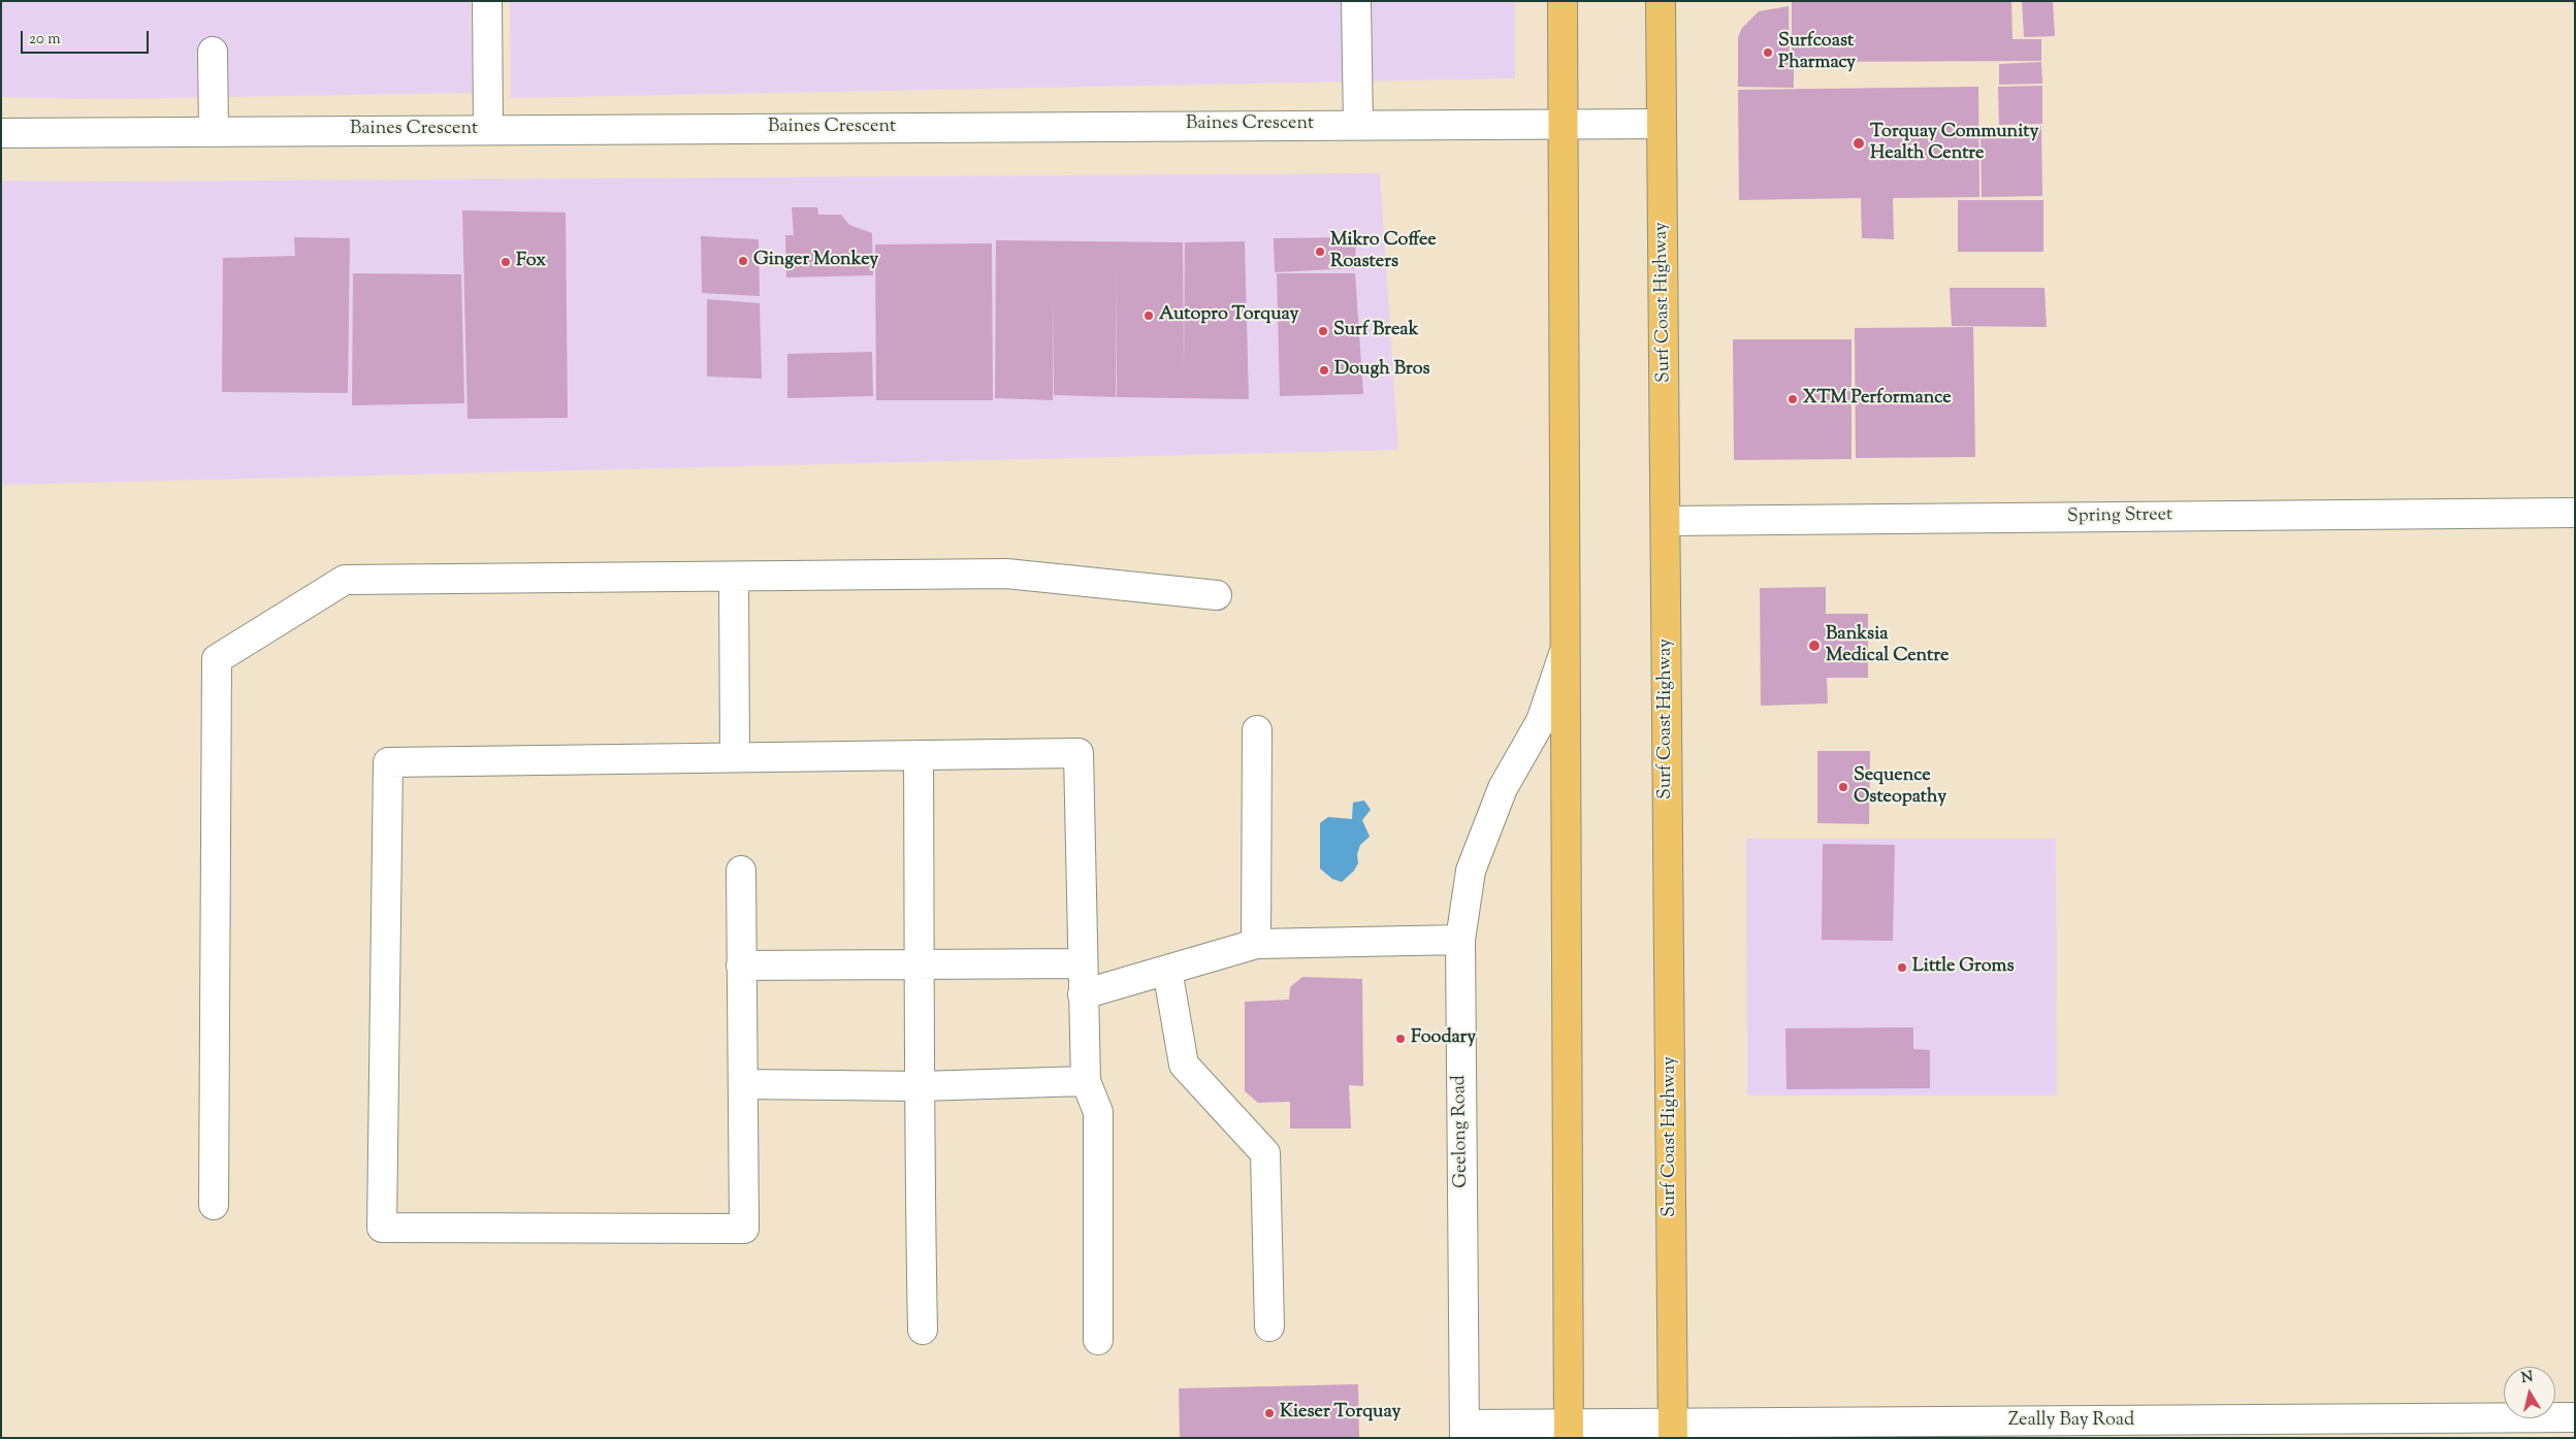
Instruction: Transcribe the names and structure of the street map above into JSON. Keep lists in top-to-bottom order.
{
  "streets": {
    "main road": ["Surf Coast Highway"],
    "street": [
      "Baines Crescent",
      "Spring Street",
      "Geelong Road",
      "Zeally Bay Road"
    ]
  },
  "crossings": [
    ["Baines Crescent", "Surf Coast Highway"],
    ["Surf Coast Highway", "Spring Street"],
    ["Surf Coast Highway", "Zeally Bay Road"],
    ["Geelong Road", "Zeally Bay Road"]
  ],
  "places": [
    "Surfcoast Pharmacy",
    "Torquay Community Health Centre",
    "Mikro Coffee Roasters",
    "Ginger Monkey",
    "Fox",
    "Autopro Torquay",
    "Surf Break",
    "Dough Bros",
    "XTM Performance",
    "Banksia Medical Centre",
    "Sequence Osteopathy",
    "Little Groms",
    "Foodary",
    "Kieser Torquay"
  ],
  "scale_bar": "20 m",
  "north": "top"
}
